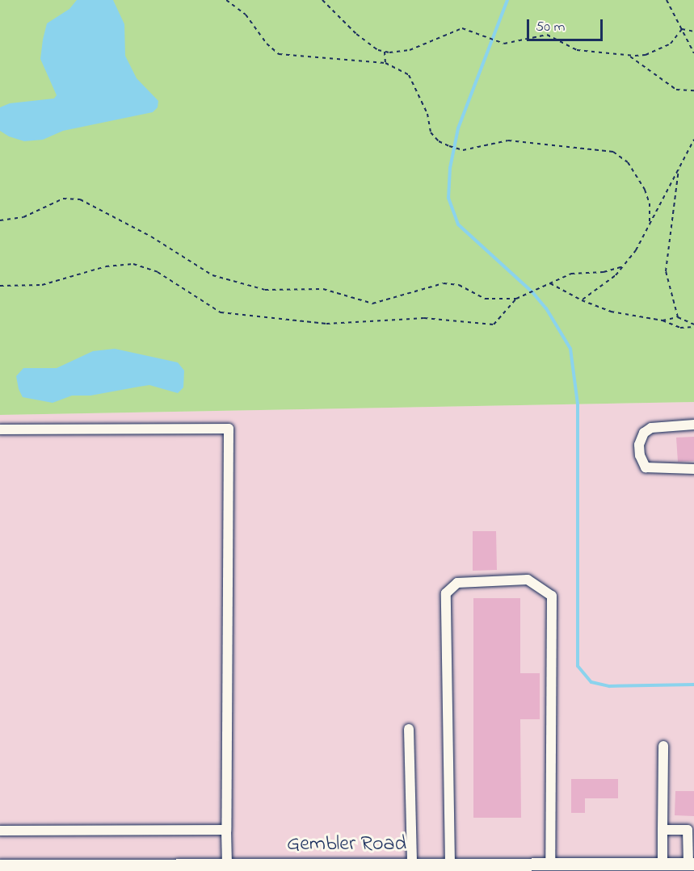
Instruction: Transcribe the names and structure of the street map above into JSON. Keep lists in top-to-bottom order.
{
  "streets": {
    "main road": ["Gembler Road"]
  },
  "scale_bar": "50 m"
}
